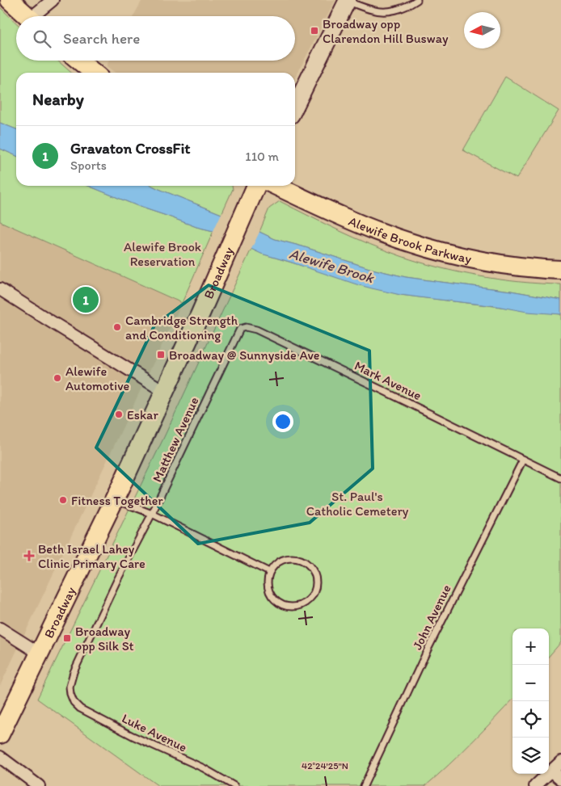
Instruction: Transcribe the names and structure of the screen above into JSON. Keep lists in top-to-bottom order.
{
  "streets": {
    "main road": ["Alewife Brook Parkway", "Broadway"],
    "lane": [
      "Mark Avenue",
      "Matthew Avenue",
      "John Avenue",
      "Luke Avenue"
    ]
  },
  "crossings": [
    ["Mark Avenue", "Matthew Avenue"],
    ["Mark Avenue", "John Avenue"],
    ["Matthew Avenue", "Luke Avenue"]
  ],
  "water": ["Alewife Brook"],
  "parks": ["Alewife Brook Reservation", "St. Paul's Catholic Cemetery"],
  "places": {
    "transit": ["Broadway opp Clarendon Hill Busway", "Broadway @ Sunnyside Ave", "Broadway opp Silk St"],
    "other": [
      "Cambridge Strength and Conditioning",
      "Alewife Automotive",
      "Eskar",
      "Fitness Together"
    ],
    "health": ["Beth Israel Lahey Clinic Primary Care"]
  },
  "north": "left",
  "page": {
    "search": "Search here",
    "heading": "Nearby",
    "list": [
      {
        "mark": "1",
        "name": "Gravaton CrossFit",
        "note": "Sports",
        "value": "110 m"
      }
    ],
    "pins": "1",
    "map_buttons": ["+", "−"]
  },
  "coordinates": ["42°24'25\"N"]
}
